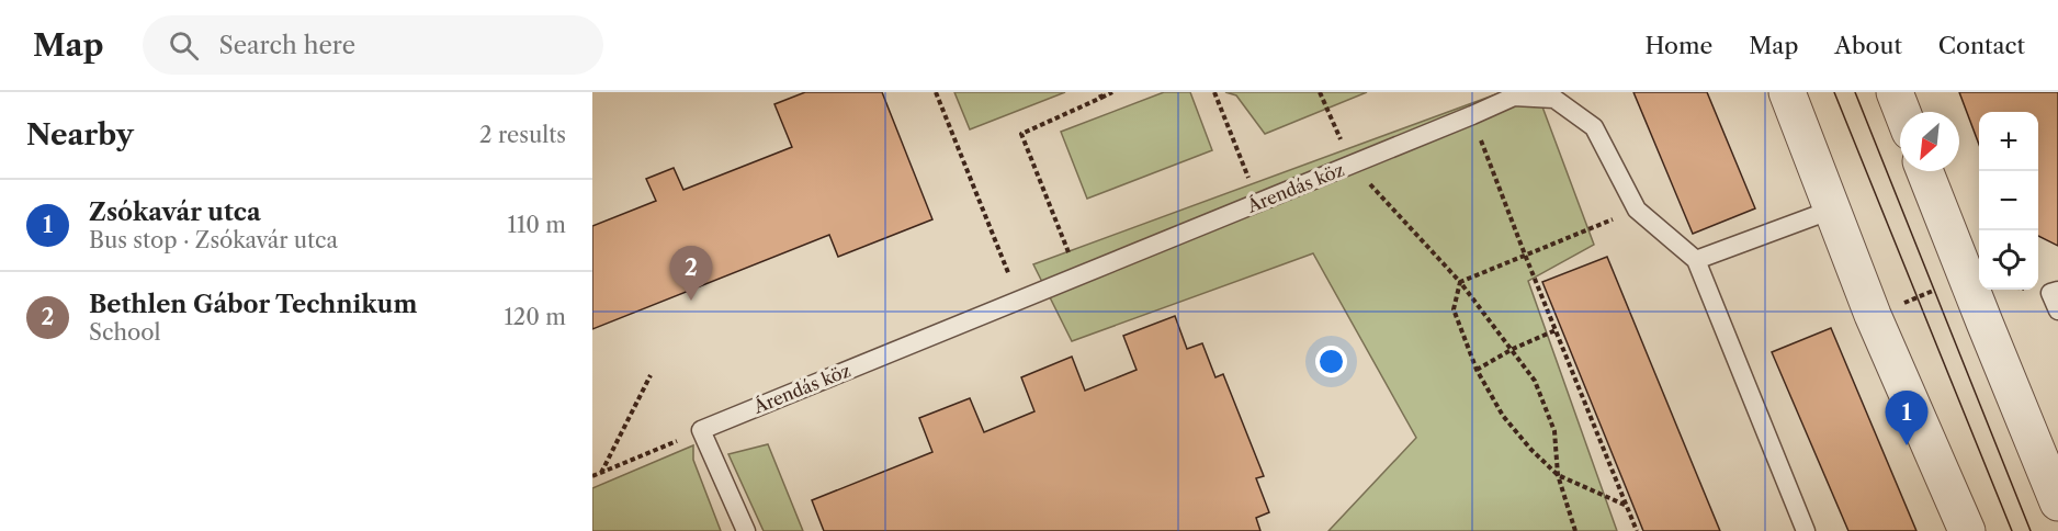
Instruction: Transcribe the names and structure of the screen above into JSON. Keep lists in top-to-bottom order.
{
  "streets": {
    "lane": ["Árendás köz"]
  },
  "north": "bottom left",
  "page": {
    "header": "Map",
    "search": "Search here",
    "nav": [
      "Home",
      "Map",
      "About",
      "Contact"
    ],
    "heading": ["Nearby", "2 results"],
    "map_buttons": ["+", "−"],
    "list": [
      {
        "mark": "1",
        "name": "Zsókavár utca",
        "note": "Bus stop · Zsókavár utca",
        "value": "110 m"
      },
      {
        "mark": "2",
        "name": "Bethlen Gábor Technikum",
        "note": "School",
        "value": "120 m"
      }
    ],
    "pins": ["2", "1"]
  }
}
